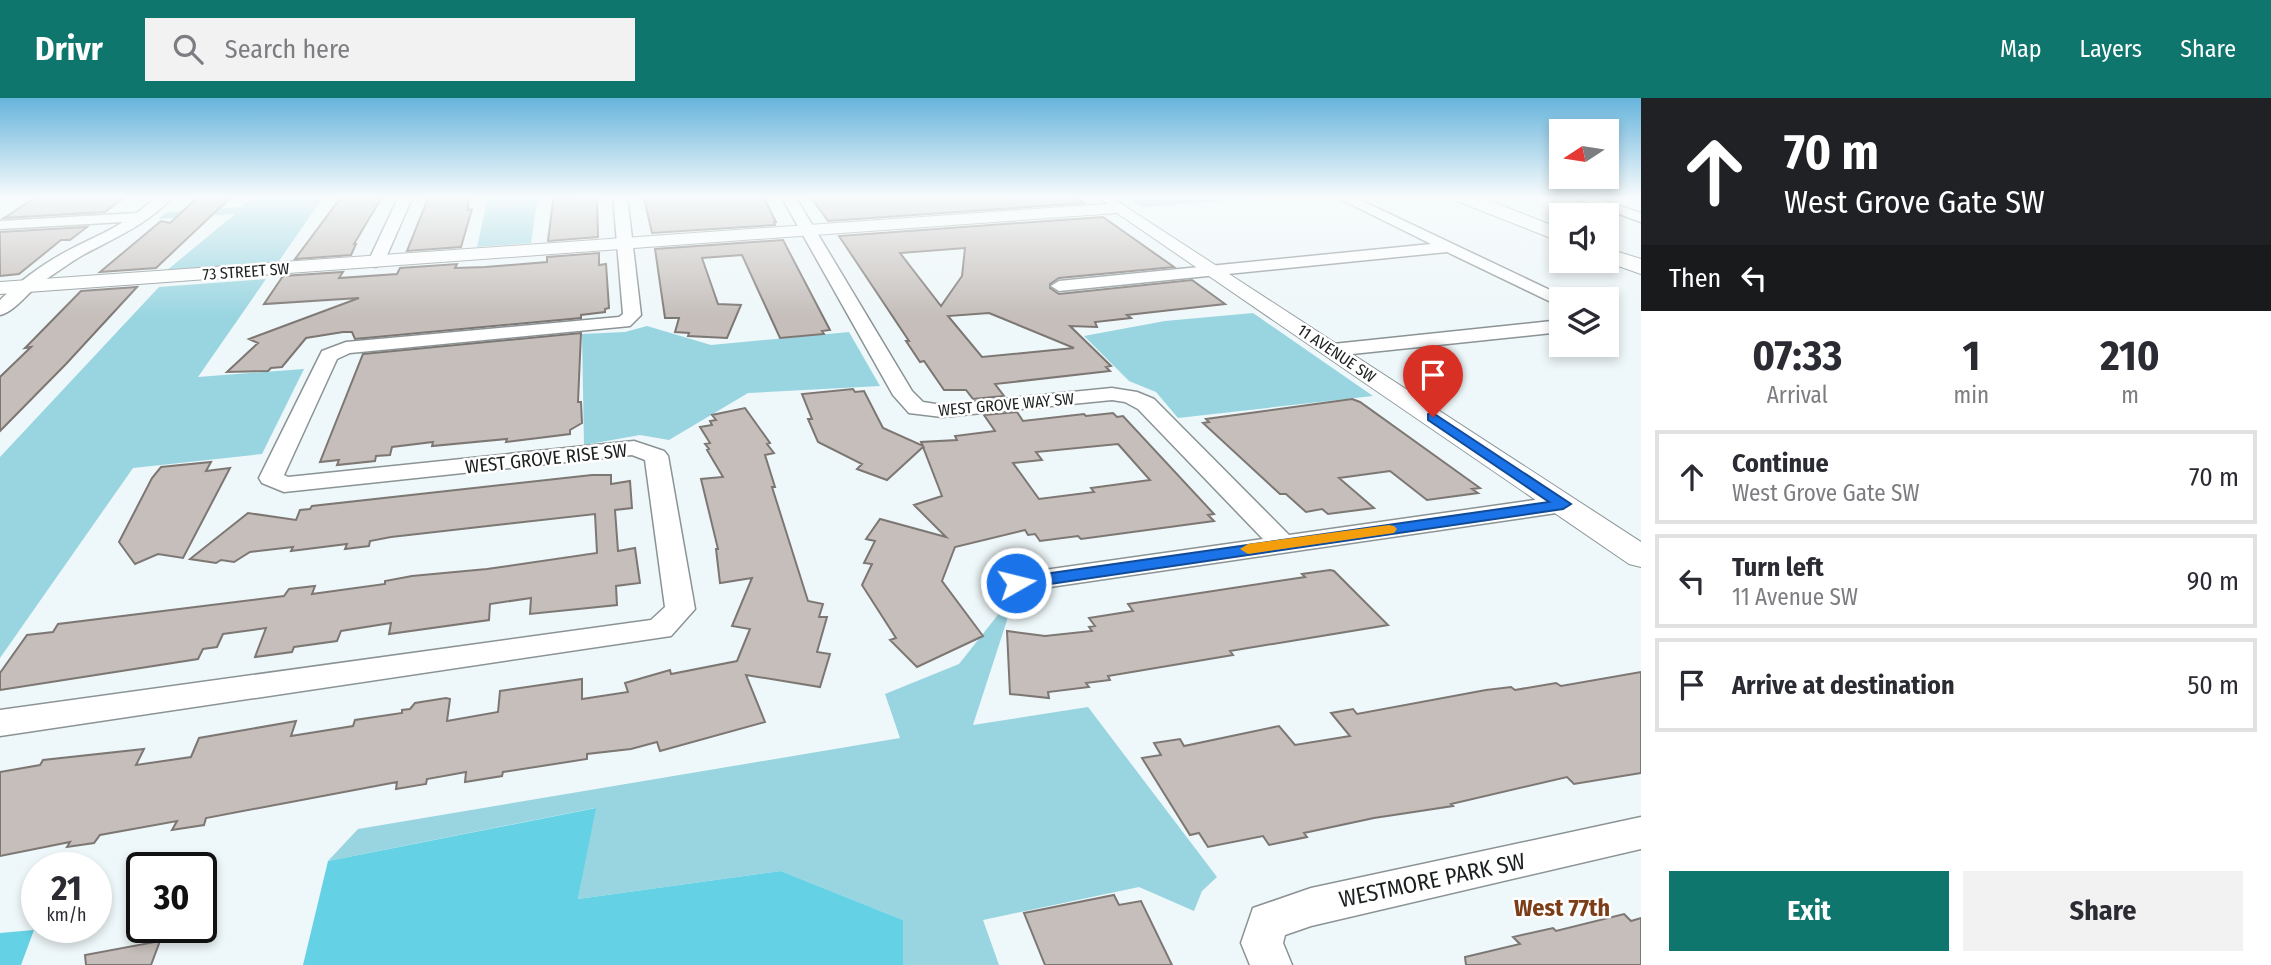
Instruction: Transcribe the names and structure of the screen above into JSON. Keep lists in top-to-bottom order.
{
  "streets": {
    "street": [
      "73 STREET SW",
      "11 AVENUE SW",
      "WEST GROVE WAY SW",
      "WEST GROVE RISE SW",
      "WESTMORE PARK SW"
    ]
  },
  "crossings": [
    ["73 STREET SW", "WEST GROVE RISE SW"]
  ],
  "districts": ["West 77th"],
  "north": "left",
  "page": {
    "header": "Drivr",
    "search": "Search here",
    "nav": ["Map", "Layers", "Share"],
    "turn": ["70 m", "West Grove Gate SW"],
    "then": "Then",
    "eta": [
      "07:33",
      "Arrival",
      "1",
      "min",
      "210",
      "m"
    ],
    "list": [
      {
        "name": "Continue",
        "note": "West Grove Gate SW",
        "value": "70 m"
      },
      {
        "name": "Turn left",
        "note": "11 Avenue SW",
        "value": "90 m"
      },
      {
        "name": "Arrive at destination",
        "value": "50 m"
      }
    ],
    "speed": "21 km/h",
    "limit": "30",
    "buttons": ["Exit", "Share"]
  }
}
